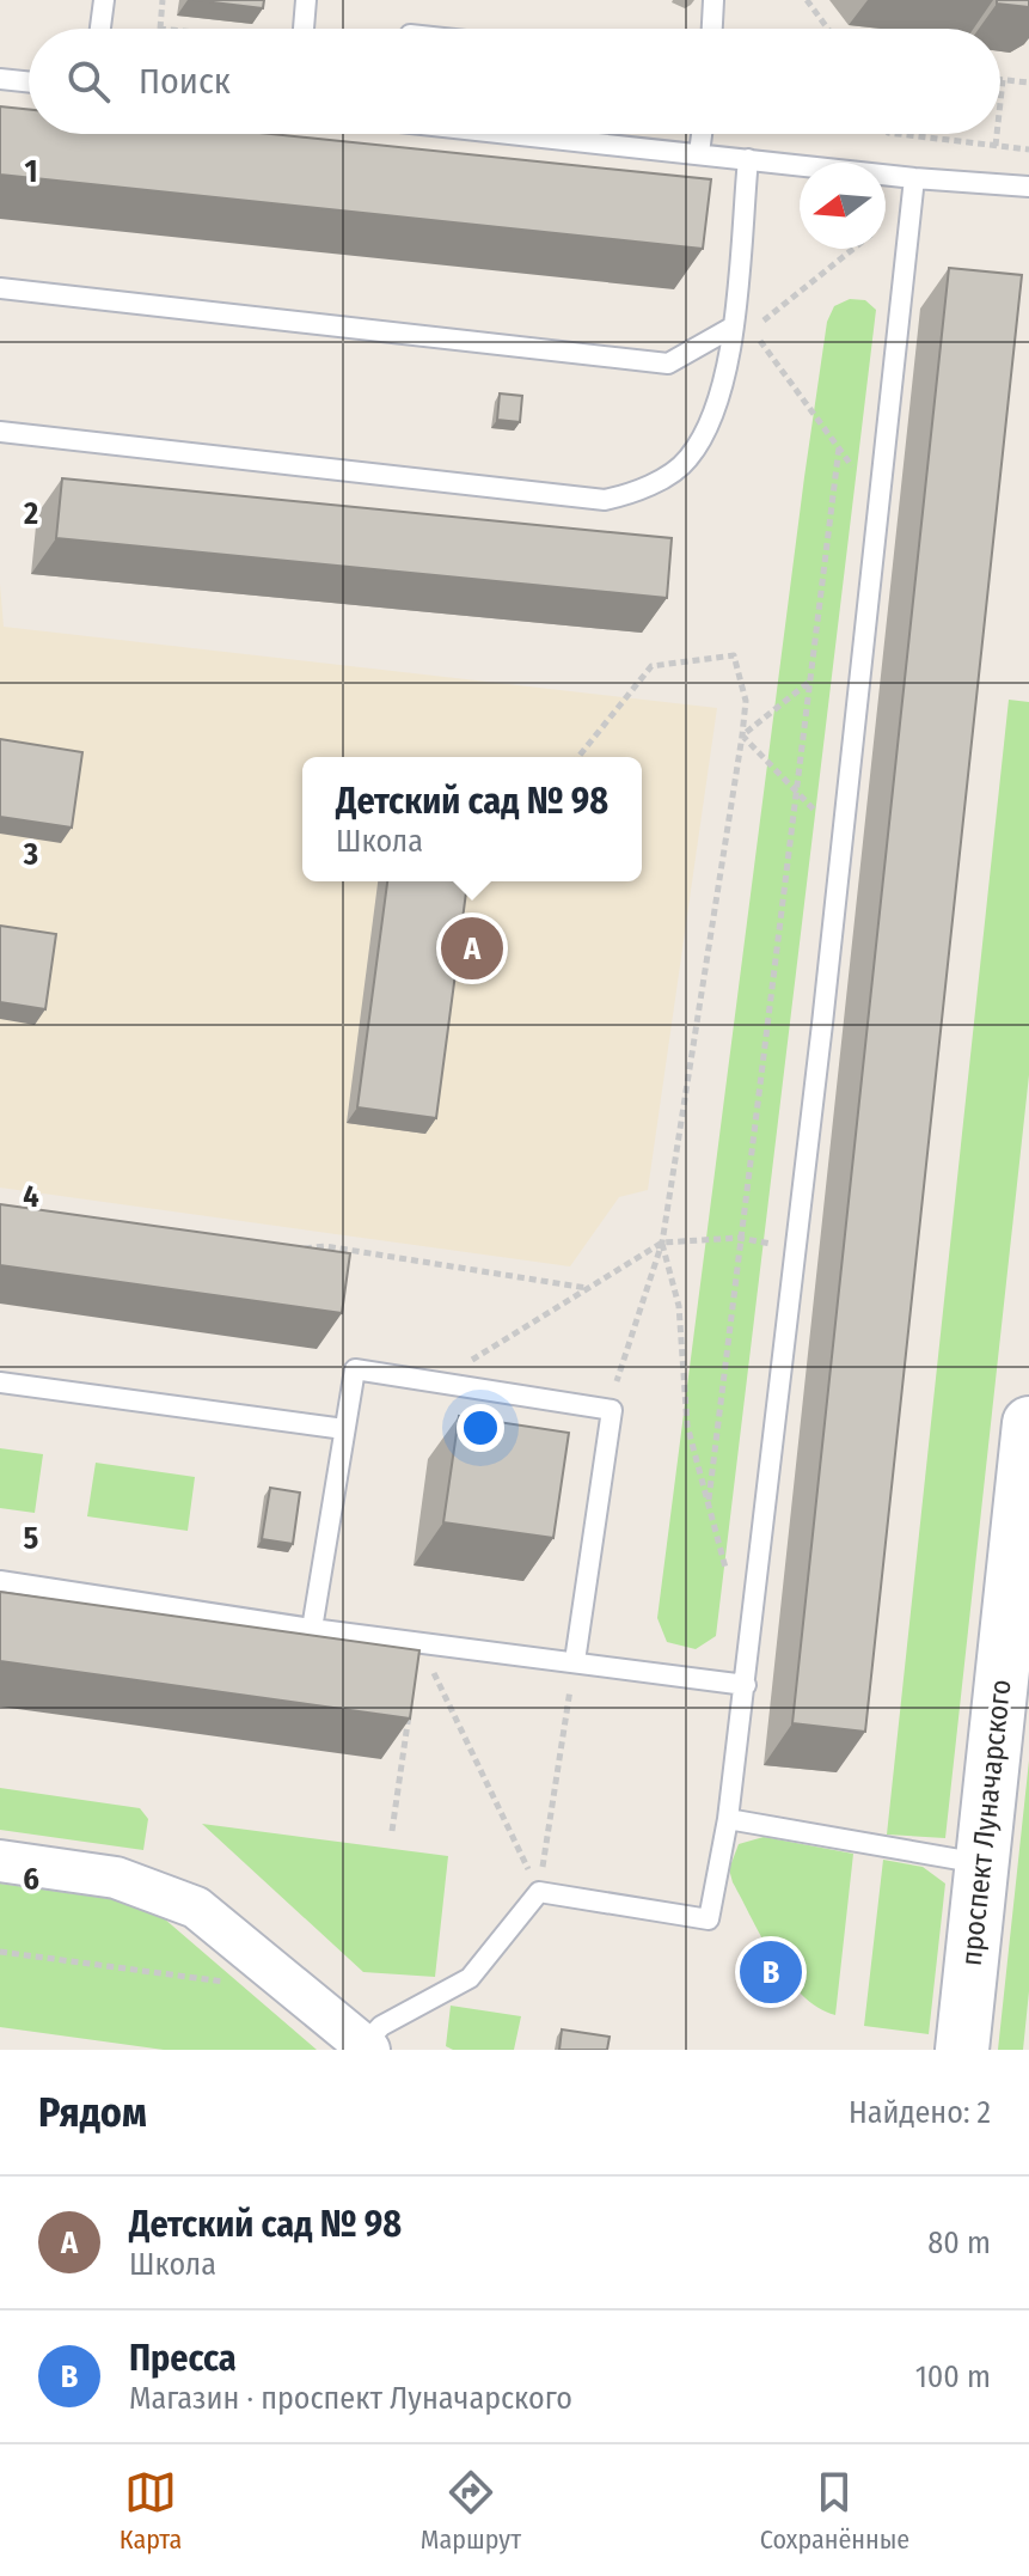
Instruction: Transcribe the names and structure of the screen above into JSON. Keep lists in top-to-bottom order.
{
  "streets": {
    "main road": ["проспект Луначарского"]
  },
  "north": "left",
  "page": {
    "search": "Поиск",
    "popup": ["Детский сад № 98", "Школа"],
    "pins": ["A", "B"],
    "heading": ["Рядом", "Найдено: 2"],
    "list": [
      {
        "mark": "A",
        "name": "Детский сад № 98",
        "note": "Школа",
        "value": "80 m"
      },
      {
        "mark": "B",
        "name": "Пресса",
        "note": "Магазин · проспект Луначарского",
        "value": "100 m"
      }
    ],
    "nav": ["Карта", "Маршрут", "Сохранённые"]
  },
  "grid": {
    "rows": [
      "1",
      "2",
      "3",
      "4",
      "5",
      "6"
    ]
  }
}
